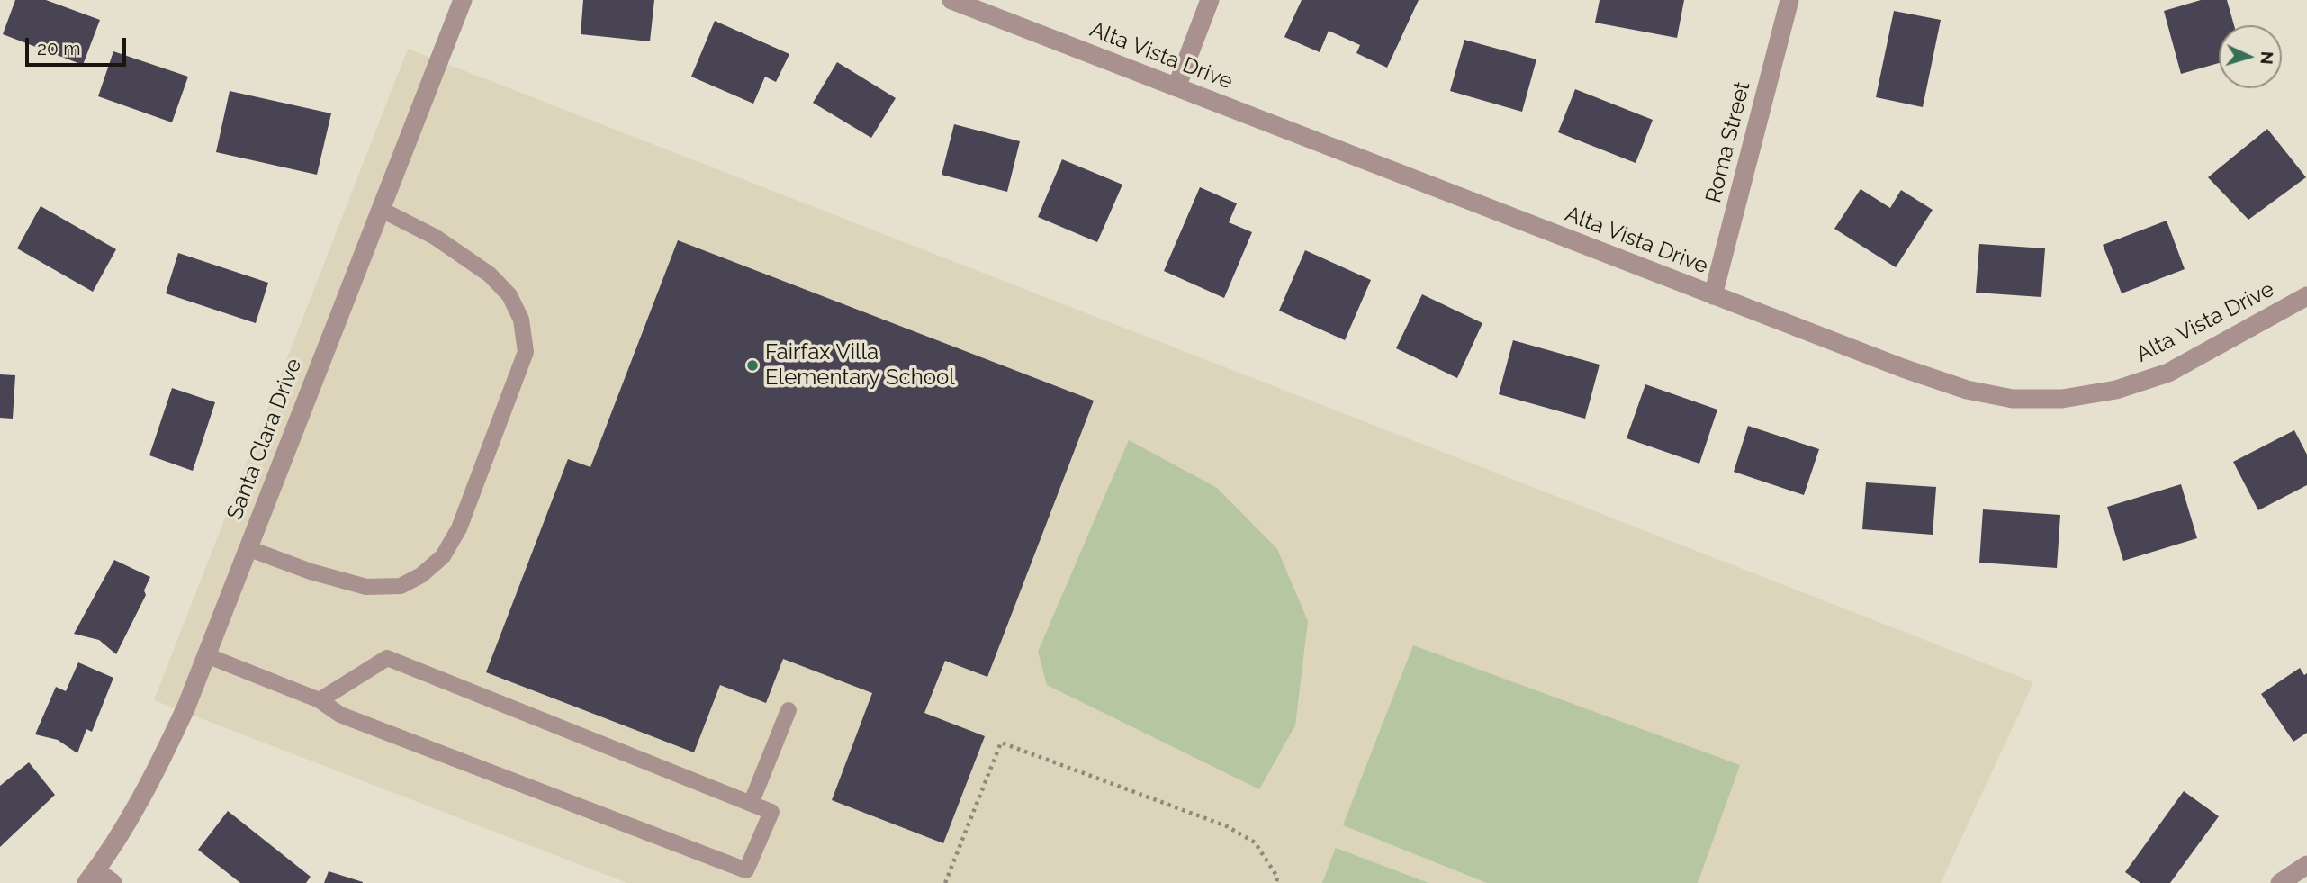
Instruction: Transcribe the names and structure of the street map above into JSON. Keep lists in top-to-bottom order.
{
  "streets": {
    "street": ["Alta Vista Drive", "Roma Street", "Santa Clara Drive"]
  },
  "crossings": [
    ["Alta Vista Drive", "Roma Street"]
  ],
  "places": ["Fairfax Villa Elementary School"],
  "scale_bar": "20 m",
  "north": "right"
}
